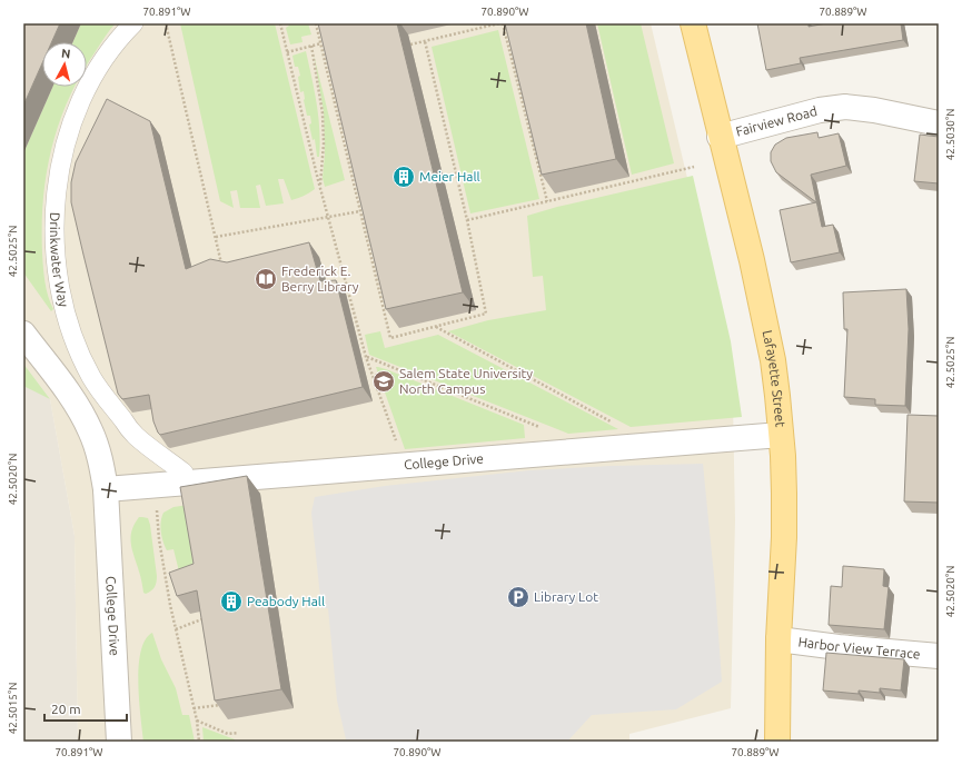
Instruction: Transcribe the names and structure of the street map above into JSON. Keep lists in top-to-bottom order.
{
  "streets": {
    "main road": ["Lafayette Street"],
    "street": [
      "Fairview Road",
      "Drinkwater Way",
      "College Drive",
      "Harbor View Terrace"
    ]
  },
  "crossings": [
    ["Fairview Road", "Lafayette Street"],
    ["Lafayette Street", "College Drive"],
    ["Lafayette Street", "Harbor View Terrace"]
  ],
  "places": {
    "building": ["Meier Hall", "Peabody Hall"],
    "library": ["Frederick E. Berry Library"],
    "school or university": ["Salem State University North Campus"],
    "parking": ["Library Lot"]
  },
  "scale_bar": "20 m",
  "north": "top",
  "coordinates": [
    "70.891°W",
    "70.890°W",
    "70.889°W",
    "42.5030°N",
    "42.5025°N",
    "42.5020°N",
    "42.5015°N"
  ]
}
